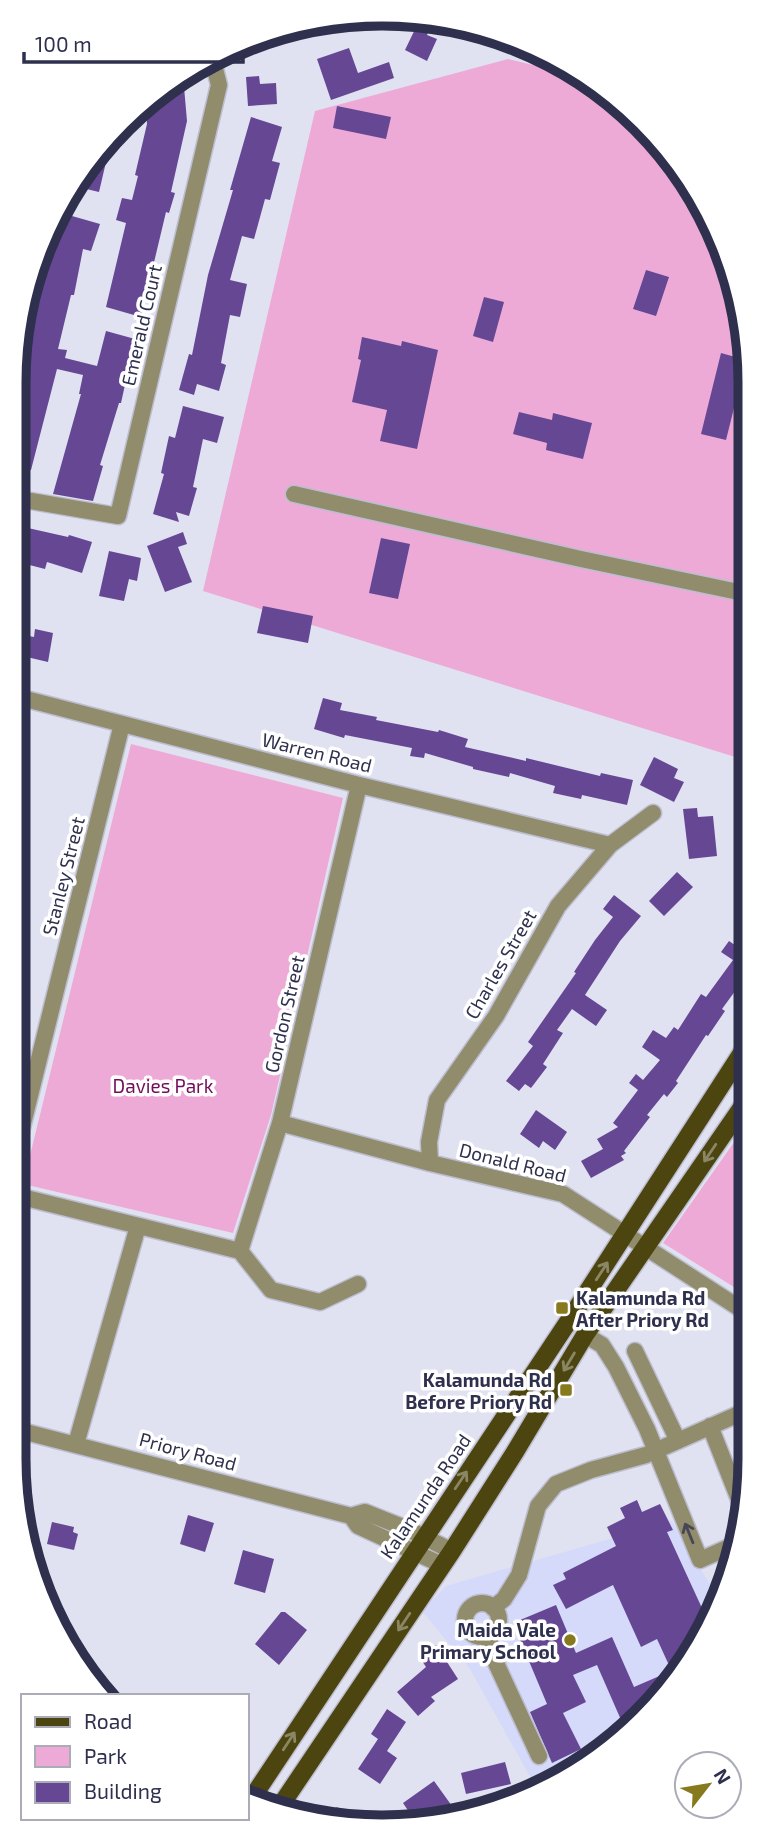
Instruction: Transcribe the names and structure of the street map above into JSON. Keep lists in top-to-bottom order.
{
  "streets": {
    "main road": ["Kalamunda Road"],
    "street": [
      "Emerald Court",
      "Warren Road",
      "Stanley Street",
      "Charles Street",
      "Gordon Street",
      "Donald Road",
      "Priory Road"
    ]
  },
  "crossings": [
    ["Warren Road", "Stanley Street"],
    ["Warren Road", "Charles Street"],
    ["Warren Road", "Gordon Street"],
    ["Charles Street", "Donald Road"],
    ["Gordon Street", "Donald Road"],
    ["Donald Road", "Kalamunda Road"],
    ["Priory Road", "Kalamunda Road"]
  ],
  "parks": ["Davies Park"],
  "places": {
    "transit": ["Kalamunda Rd After Priory Rd", "Kalamunda Rd Before Priory Rd"],
    "other": ["Maida Vale Primary School"]
  },
  "legend": ["Road", "Park", "Building"],
  "scale_bar": "100 m",
  "north": "top right"
}
